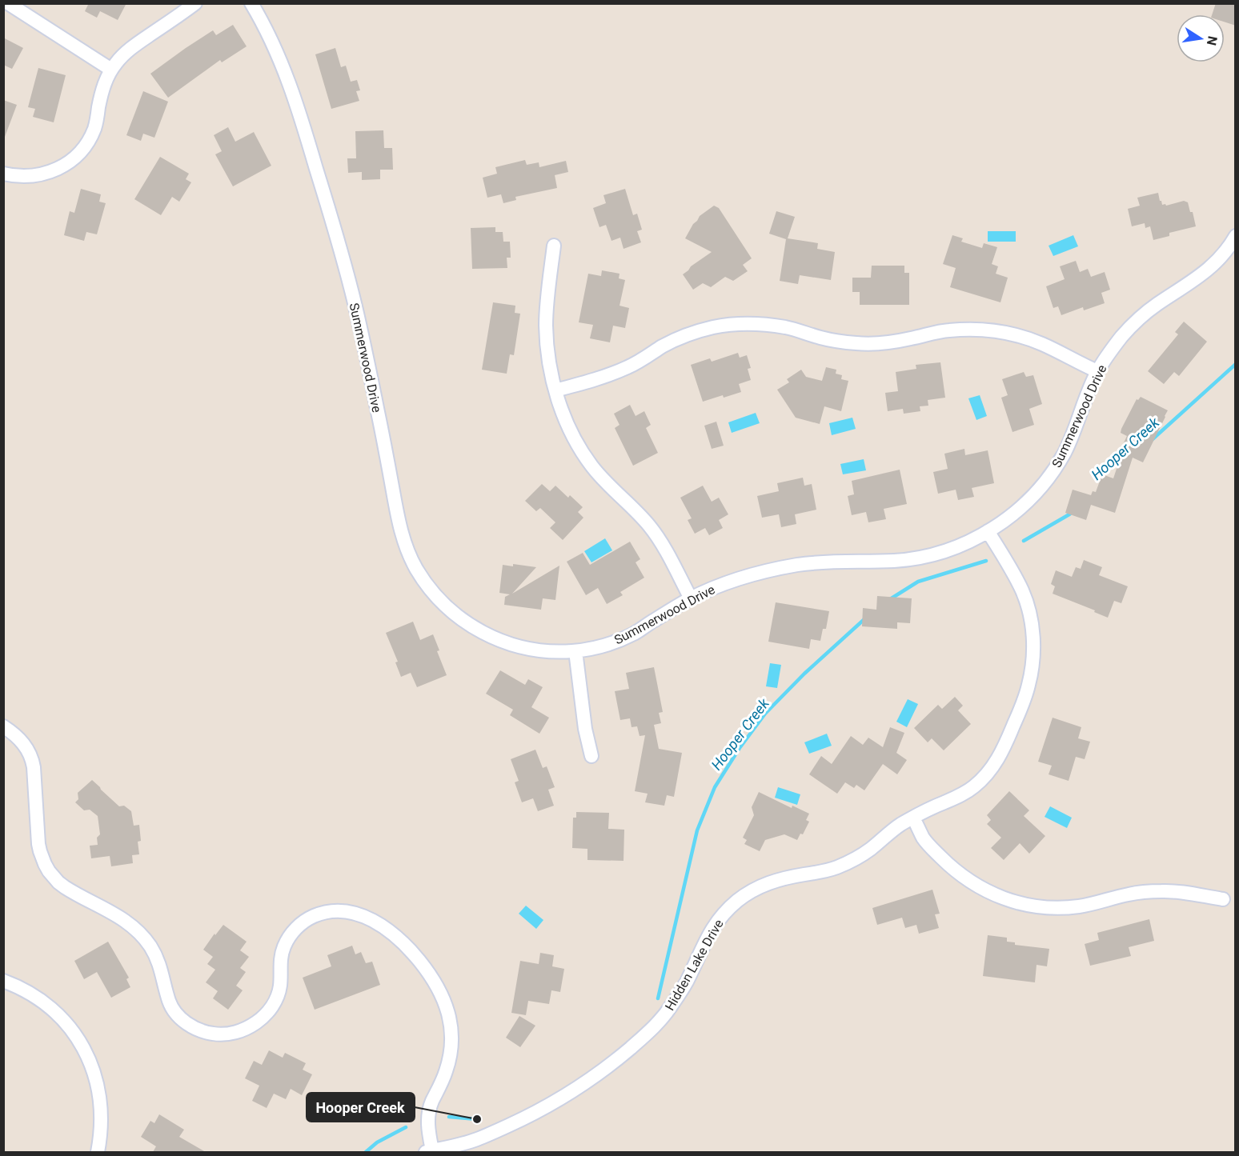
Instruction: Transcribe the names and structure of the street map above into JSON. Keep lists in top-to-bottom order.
{
  "streets": {
    "street": ["Summerwood Drive", "Hidden Lake Drive"]
  },
  "crossings": [
    ["Summerwood Drive", "Hidden Lake Drive"]
  ],
  "water": ["Hooper Creek"],
  "places": ["Hooper Creek"],
  "north": "right"
}
